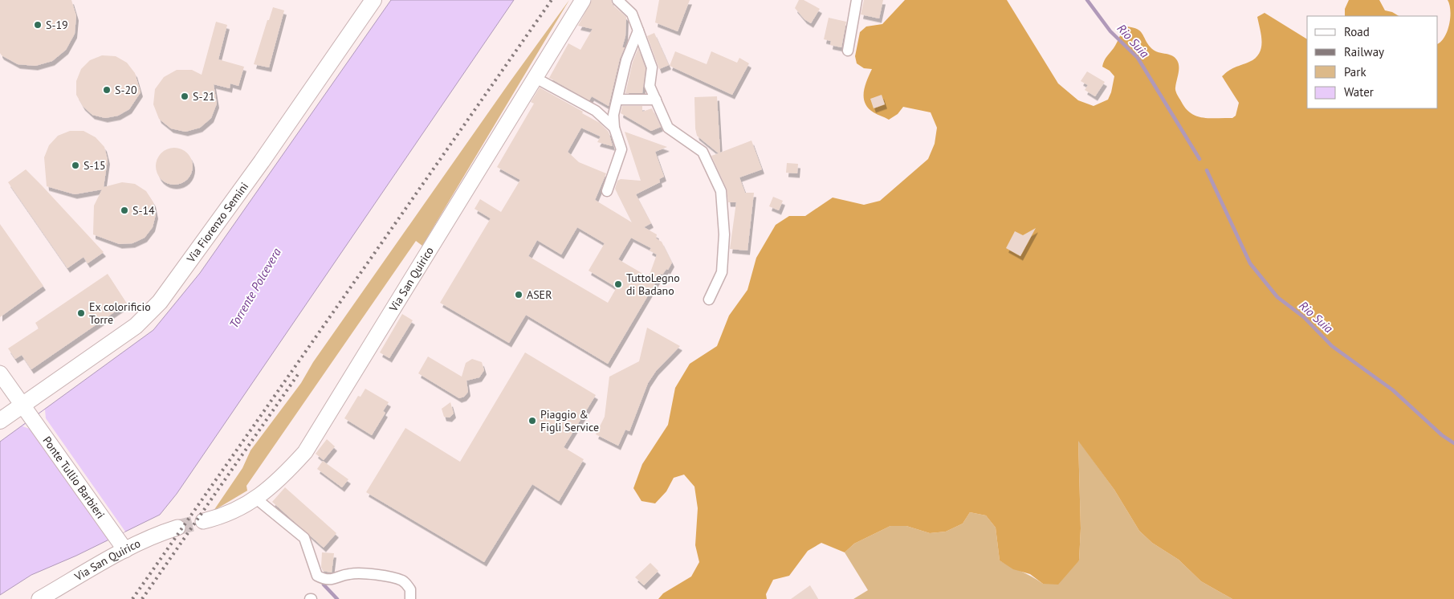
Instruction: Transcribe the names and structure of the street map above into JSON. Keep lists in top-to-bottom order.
{
  "streets": {
    "main road": ["Via Fiorenzo Semini", "Via San Quirico", "Ponte Tullio Barbieri"]
  },
  "crossings": [
    ["Via Fiorenzo Semini", "Ponte Tullio Barbieri"],
    ["Via San Quirico", "Ponte Tullio Barbieri"]
  ],
  "water": ["Rio Suia", "Torrente Polcevera"],
  "places": [
    "S-19",
    "S-20",
    "S-21",
    "S-15",
    "S-14",
    "TuttoLegno di Badano",
    "ASER",
    "Ex colorificio Torre",
    "Piaggio & Figli Service"
  ],
  "legend": [
    "Road",
    "Railway",
    "Park",
    "Water"
  ]
}
